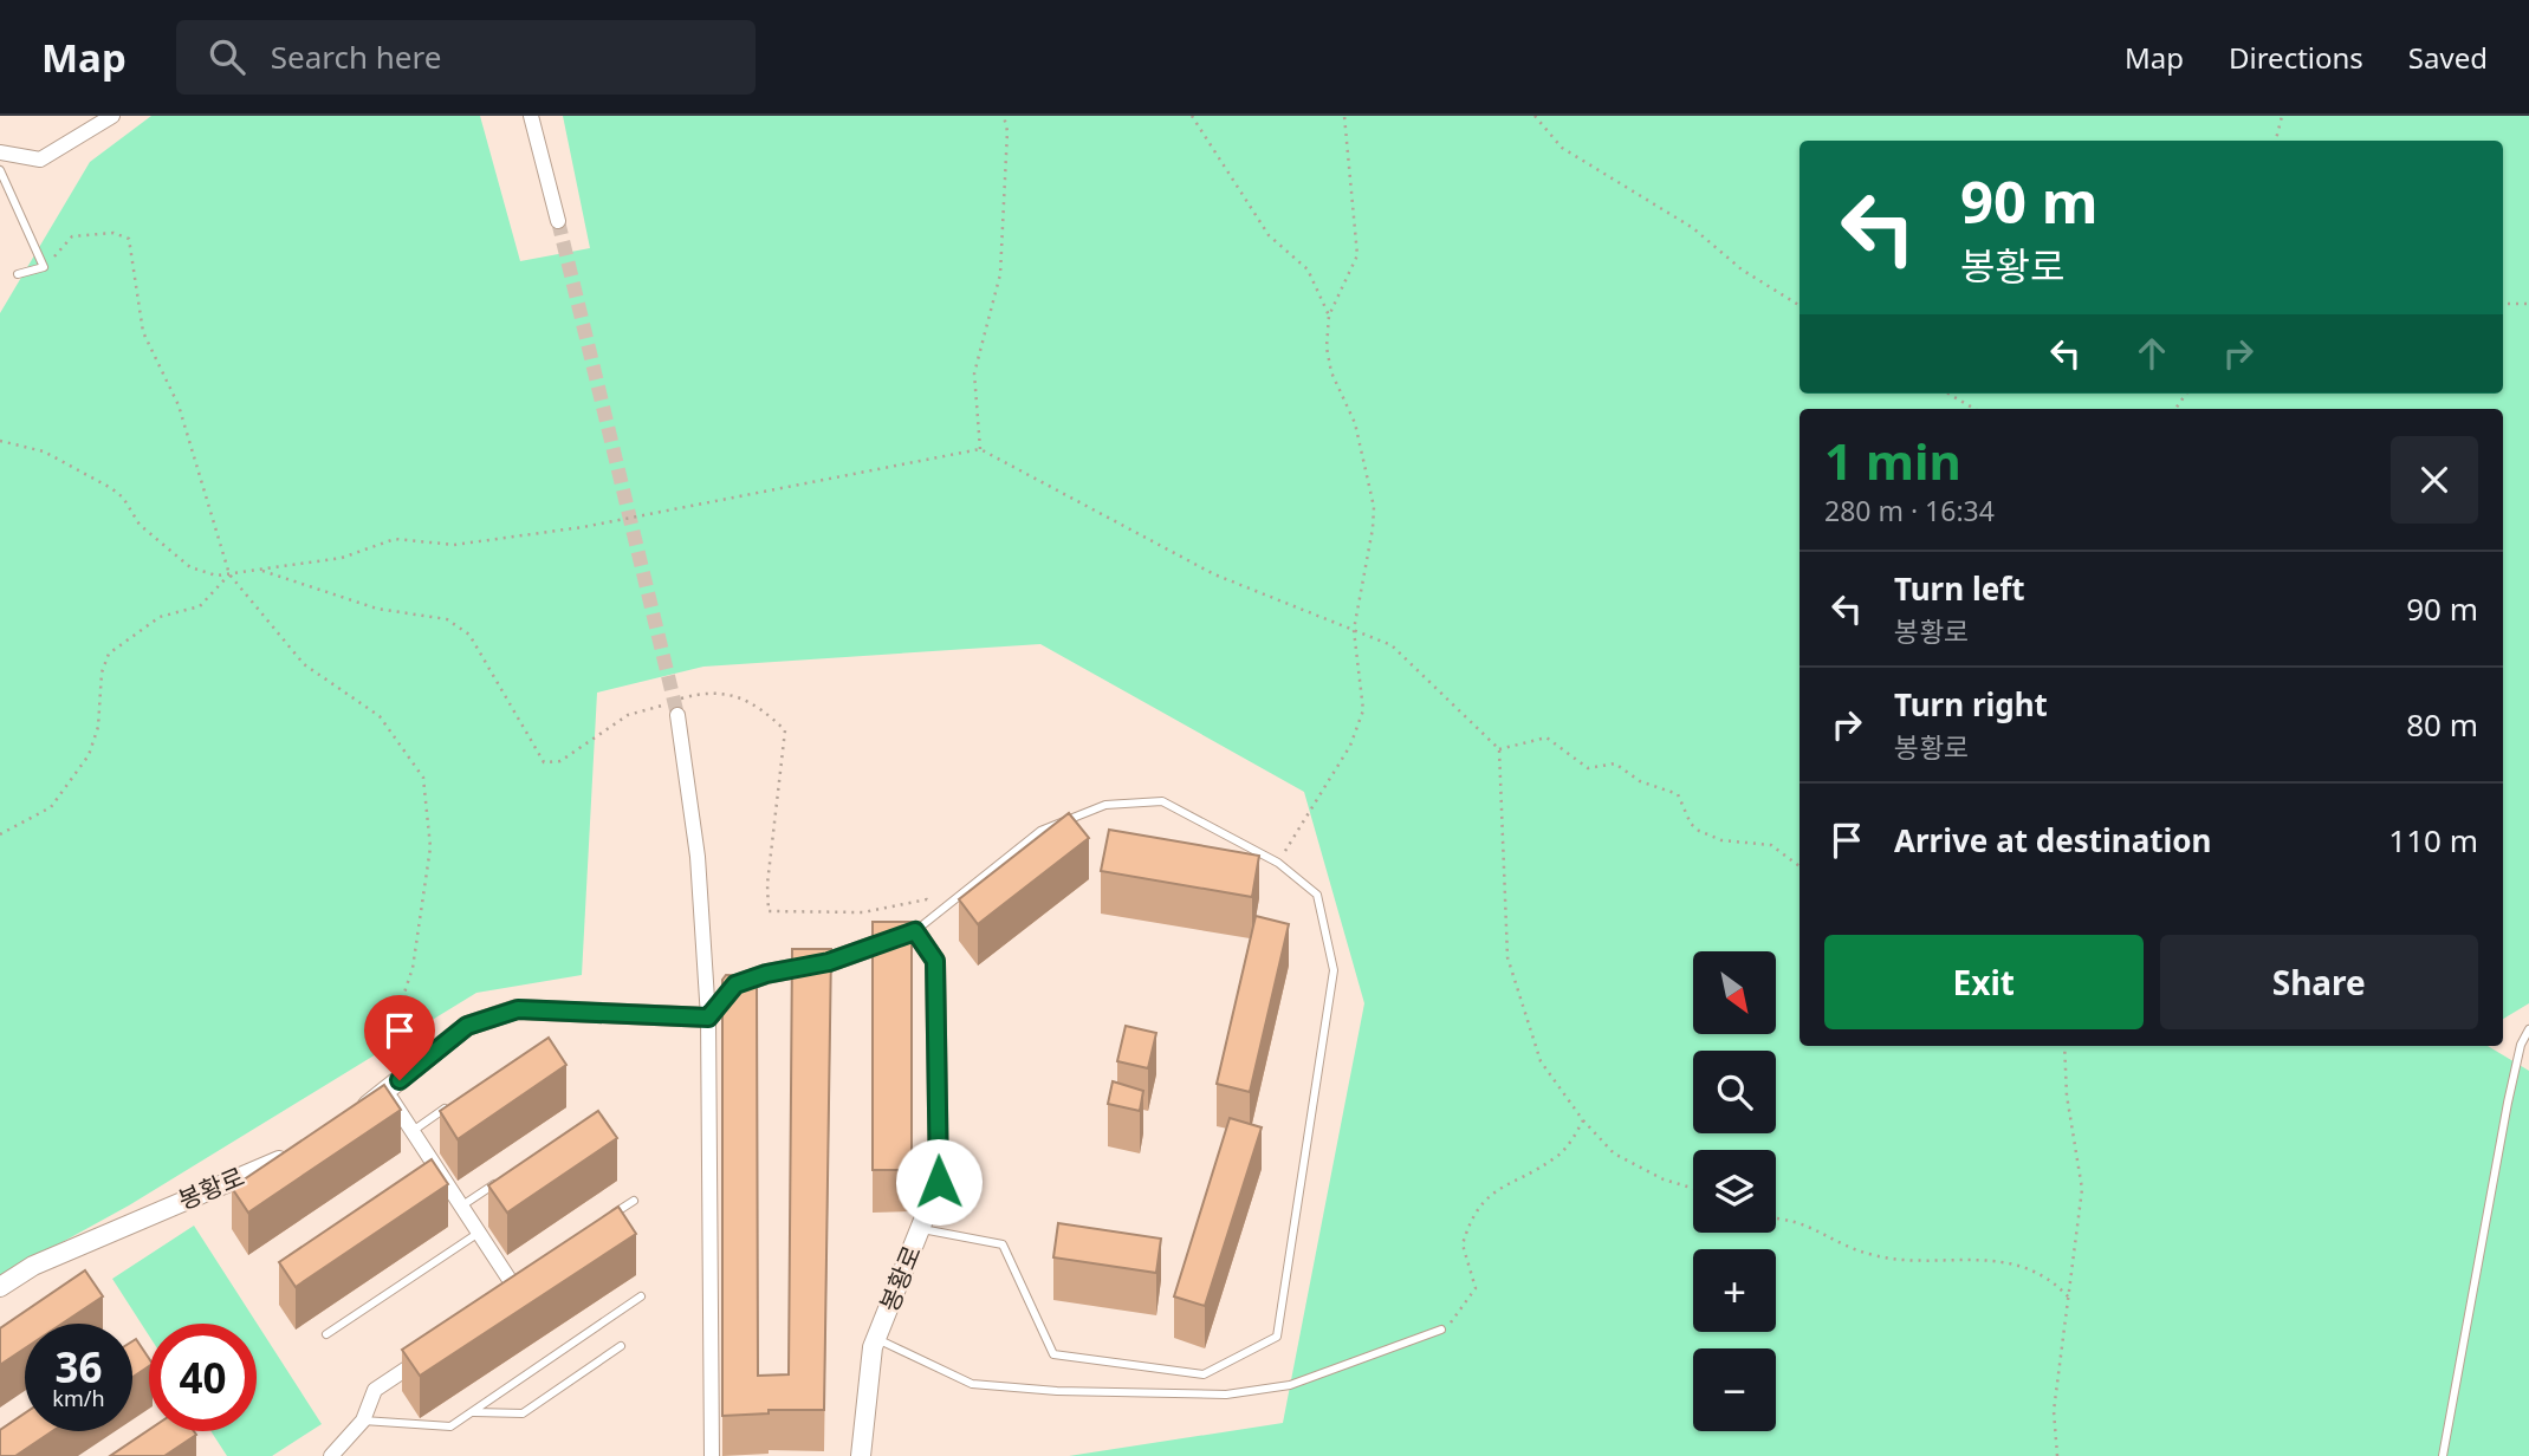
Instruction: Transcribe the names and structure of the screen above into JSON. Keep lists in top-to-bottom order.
{
  "streets": {
    "street": ["봉황로"]
  },
  "north": "bottom right",
  "page": {
    "header": "Map",
    "search": "Search here",
    "nav": ["Map", "Directions", "Saved"],
    "turn": ["90 m", "봉황로"],
    "heading": ["1 min", "280 m · 16:34"],
    "list": [
      {
        "name": "Turn left",
        "note": "봉황로",
        "value": "90 m"
      },
      {
        "name": "Turn right",
        "note": "봉황로",
        "value": "80 m"
      },
      {
        "name": "Arrive at destination",
        "value": "110 m"
      }
    ],
    "buttons": ["Exit", "Share"],
    "map_buttons": ["+", "−"],
    "speed": "36 km/h",
    "limit": "40"
  }
}
